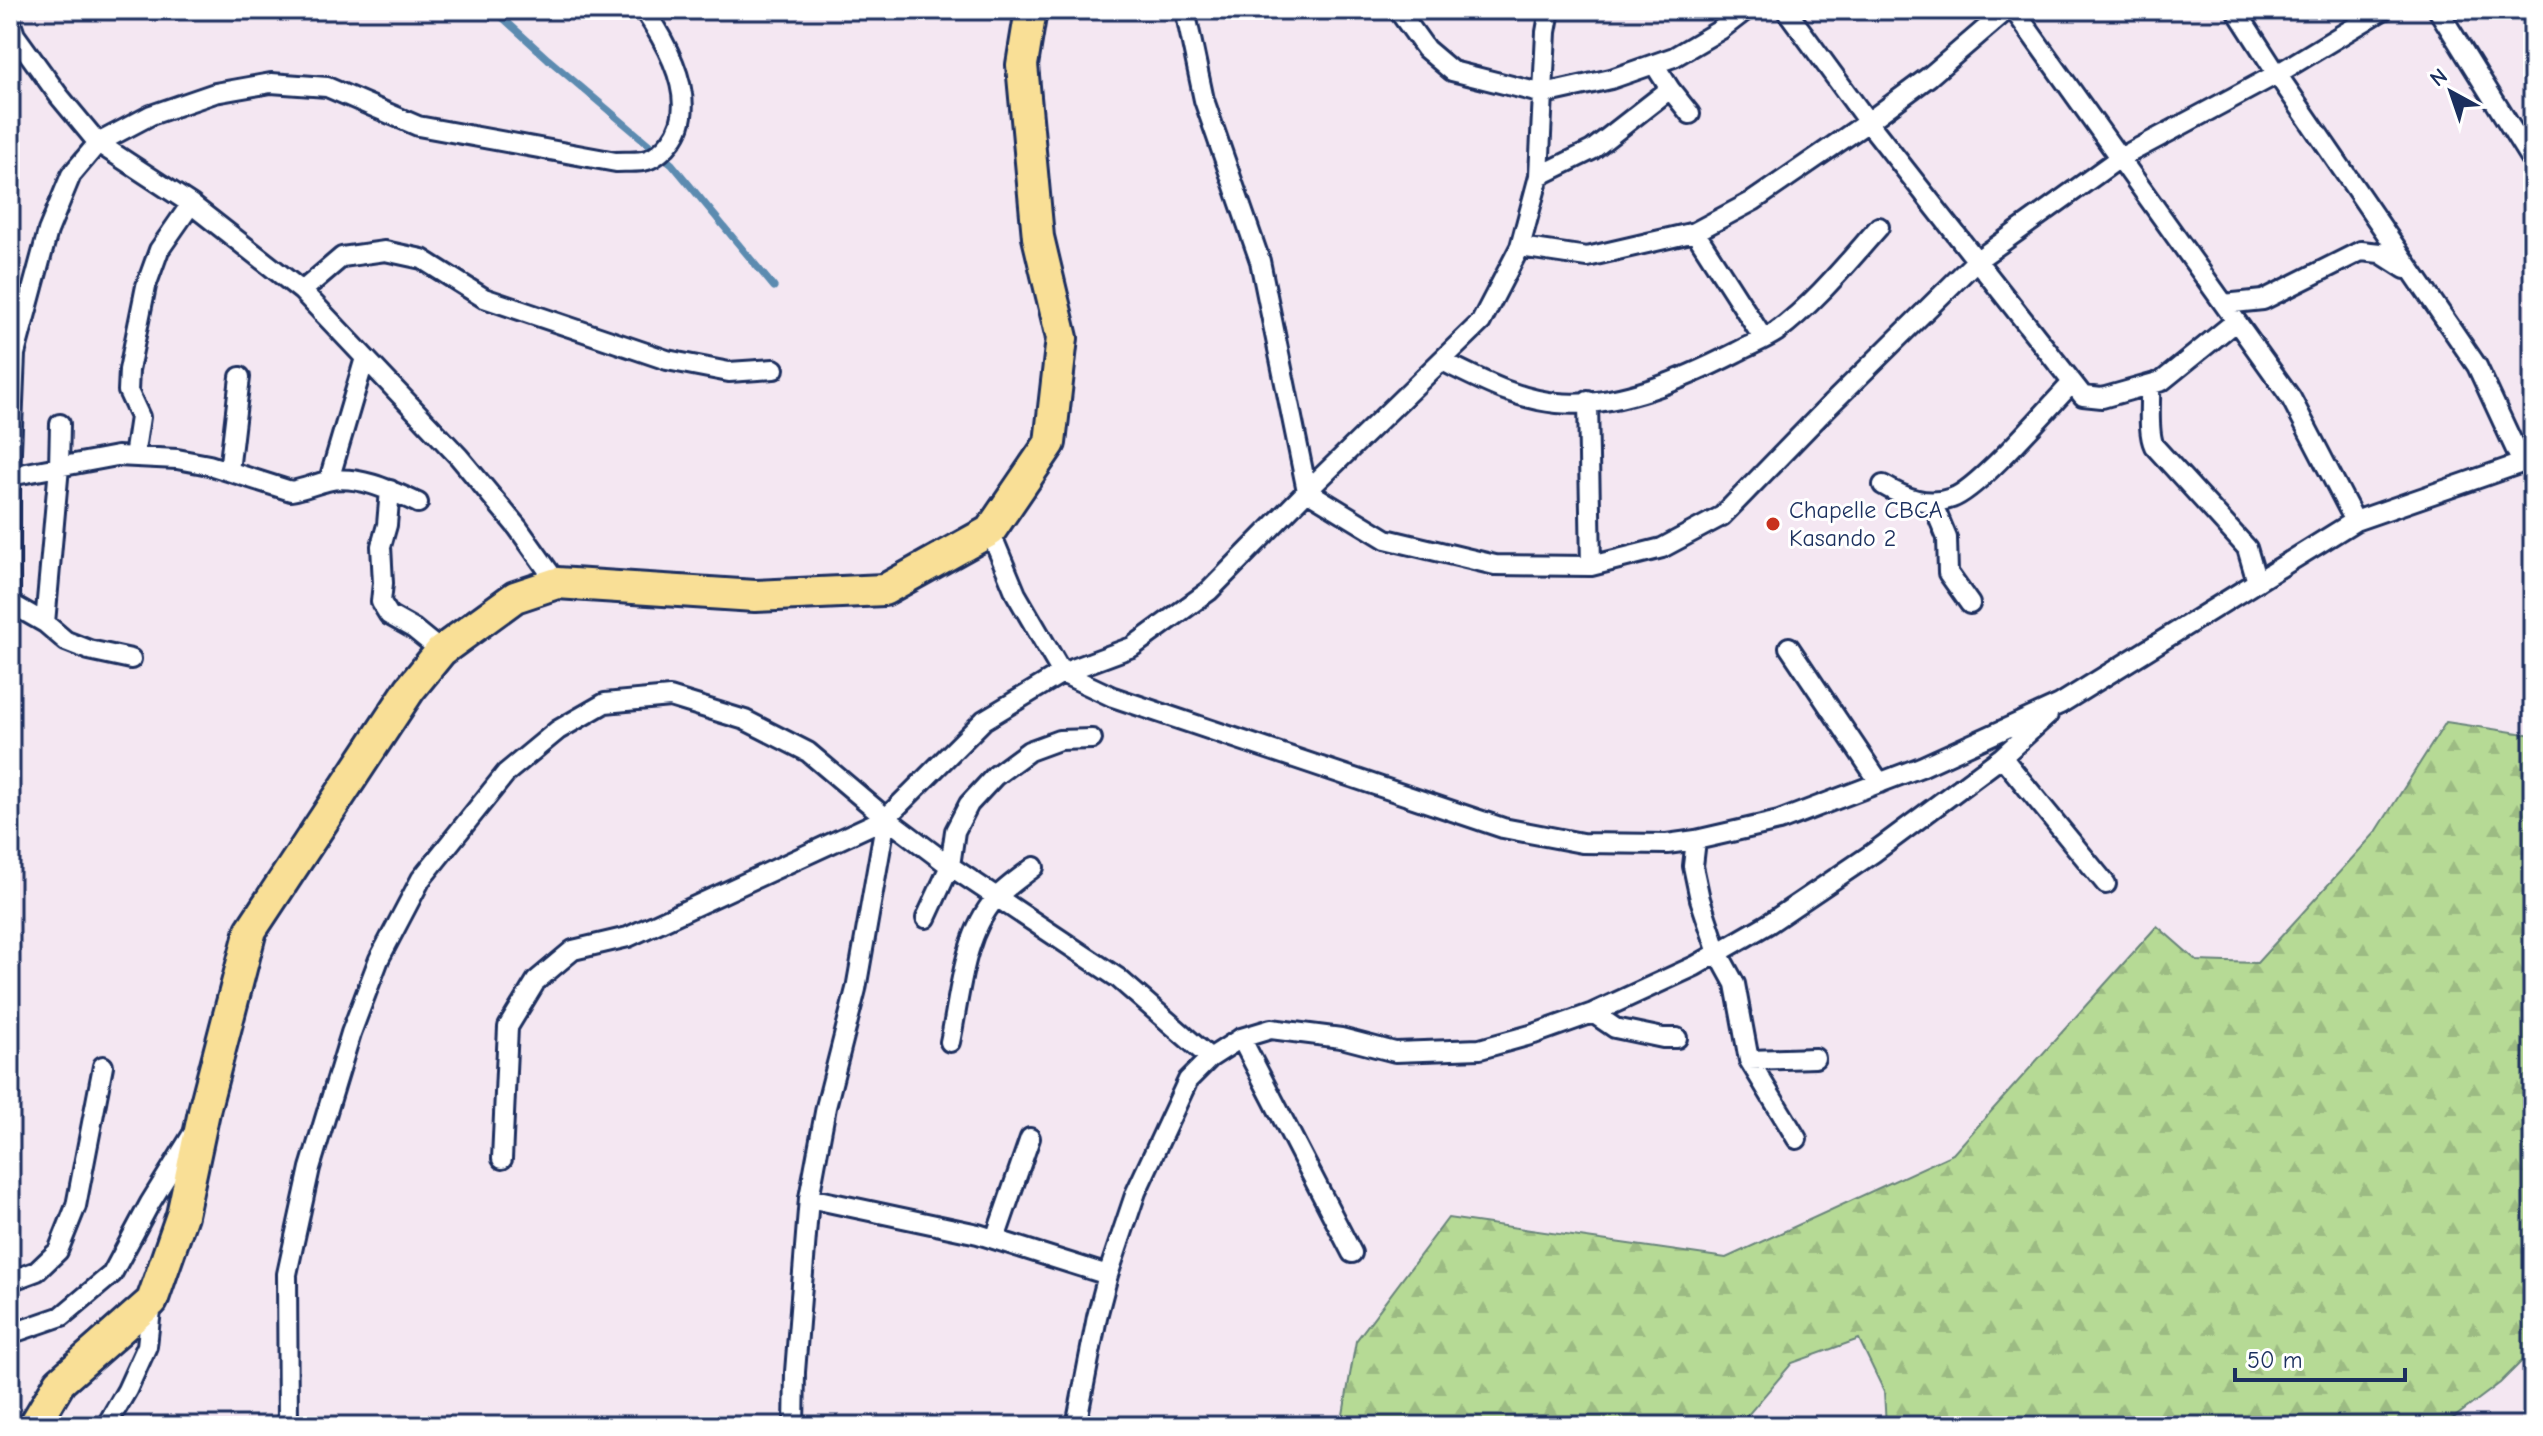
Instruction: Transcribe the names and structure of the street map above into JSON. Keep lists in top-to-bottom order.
{
  "places": ["Chapelle CBCA Kasando 2"],
  "scale_bar": "50 m",
  "north": "top left"
}
